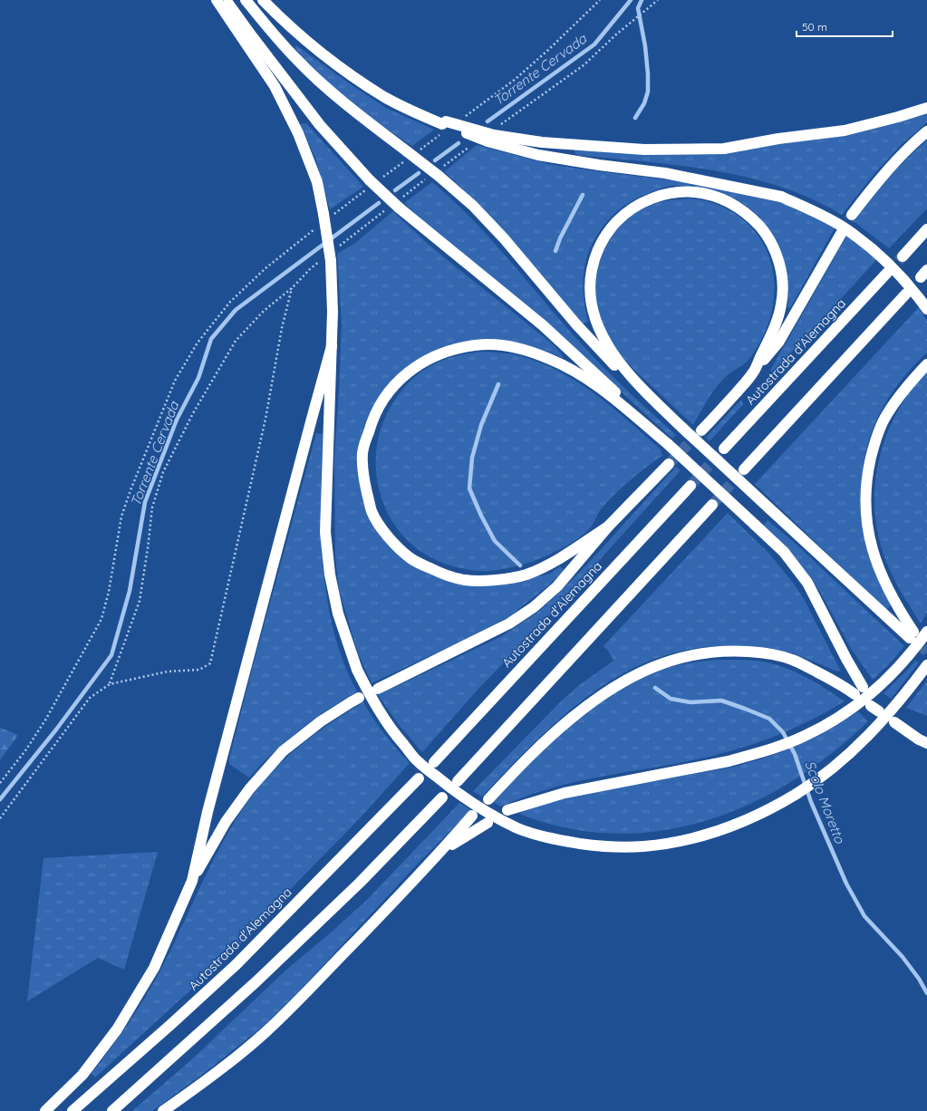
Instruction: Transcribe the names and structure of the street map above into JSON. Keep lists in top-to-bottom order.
{
  "streets": {
    "highway": ["Autostrada d'Alemagna"]
  },
  "water": ["Torrente Cervada", "Scolo Moretto"],
  "scale_bar": "50 m"
}
